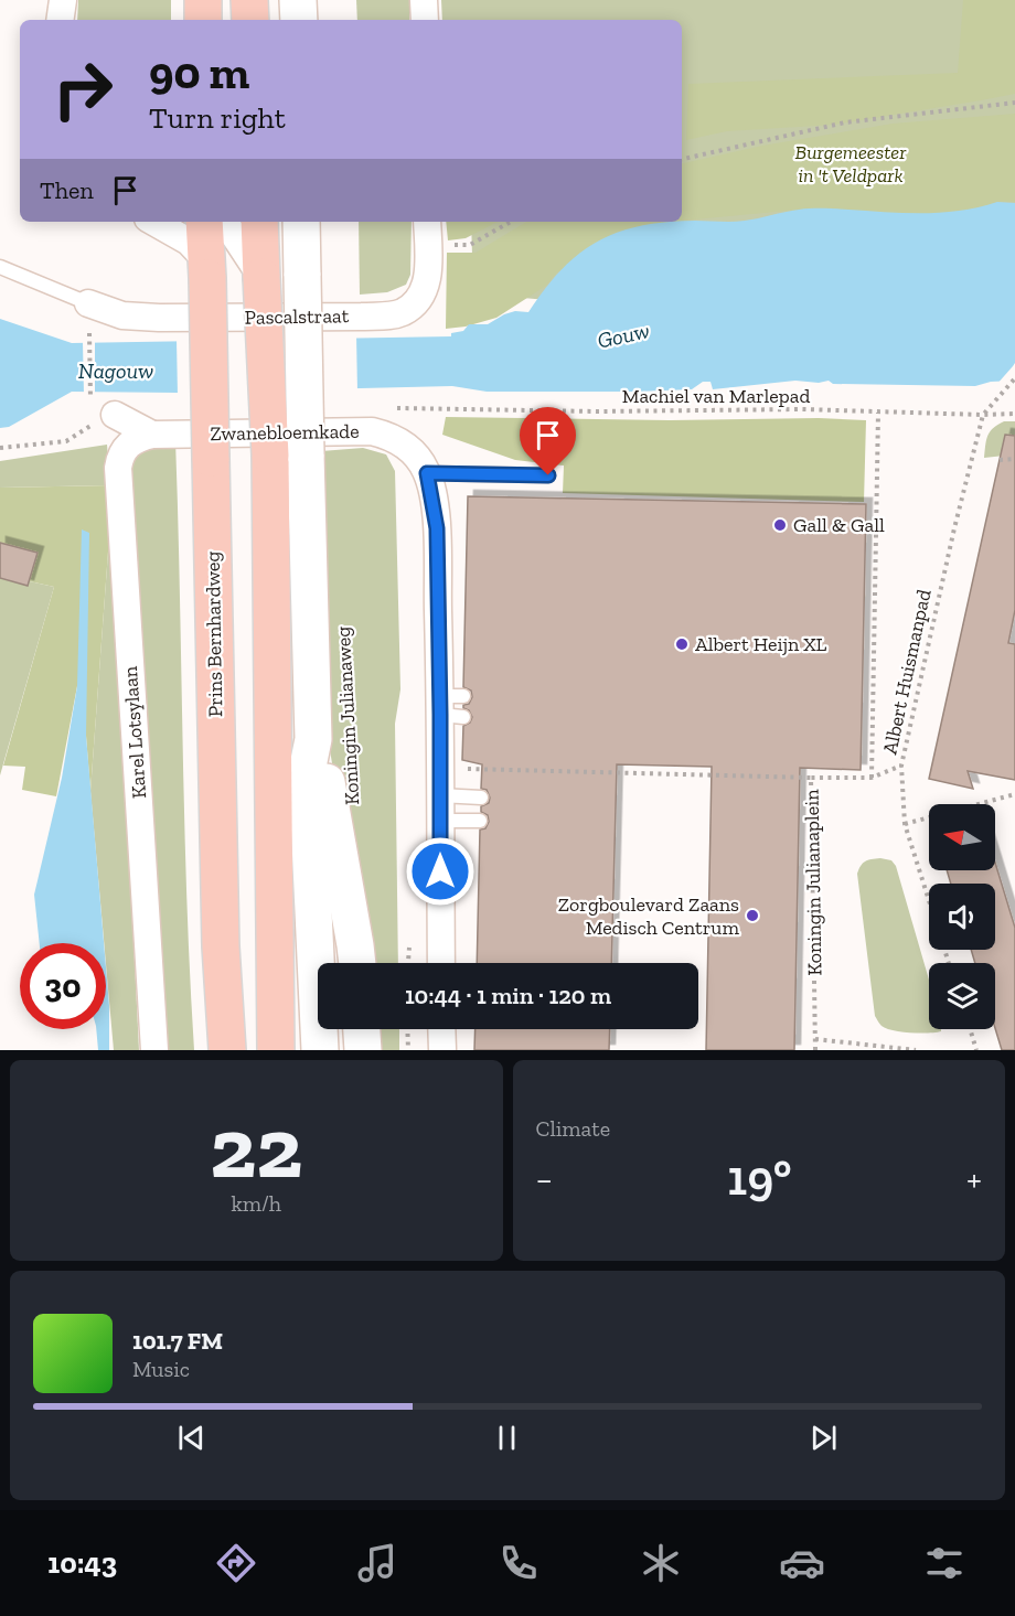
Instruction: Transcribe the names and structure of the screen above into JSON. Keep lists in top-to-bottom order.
{
  "streets": {
    "main road": ["Prins Bernhardweg", "Koningin Julianaweg"],
    "street": ["Pascalstraat", "Zwanebloemkade", "Karel Lotsylaan"],
    "path": ["Machiel van Marlepad", "Albert Huismanpad", "Koningin Julianaplein"]
  },
  "crossings": [
    ["Machiel van Marlepad", "Albert Huismanpad"],
    ["Zwanebloemkade", "Karel Lotsylaan"],
    ["Albert Huismanpad", "Koningin Julianaplein"]
  ],
  "water": ["Gouw", "Nagouw"],
  "parks": ["Burgemeester in 't Veldpark"],
  "places": ["Gall & Gall", "Albert Heijn XL", "Zorgboulevard Zaans Medisch Centrum"],
  "north": "left",
  "page": {
    "turn": ["90 m", "Turn right"],
    "then": "Then",
    "limit": "30",
    "trip": "10:44 · 1 min · 120 m",
    "tile": [
      ["22", "km/h"],
      "Climate"
    ],
    "heat": ["−", "19°", "+"],
    "song": ["101.7 FM", "Music"],
    "tabs": "10:43"
  }
}
